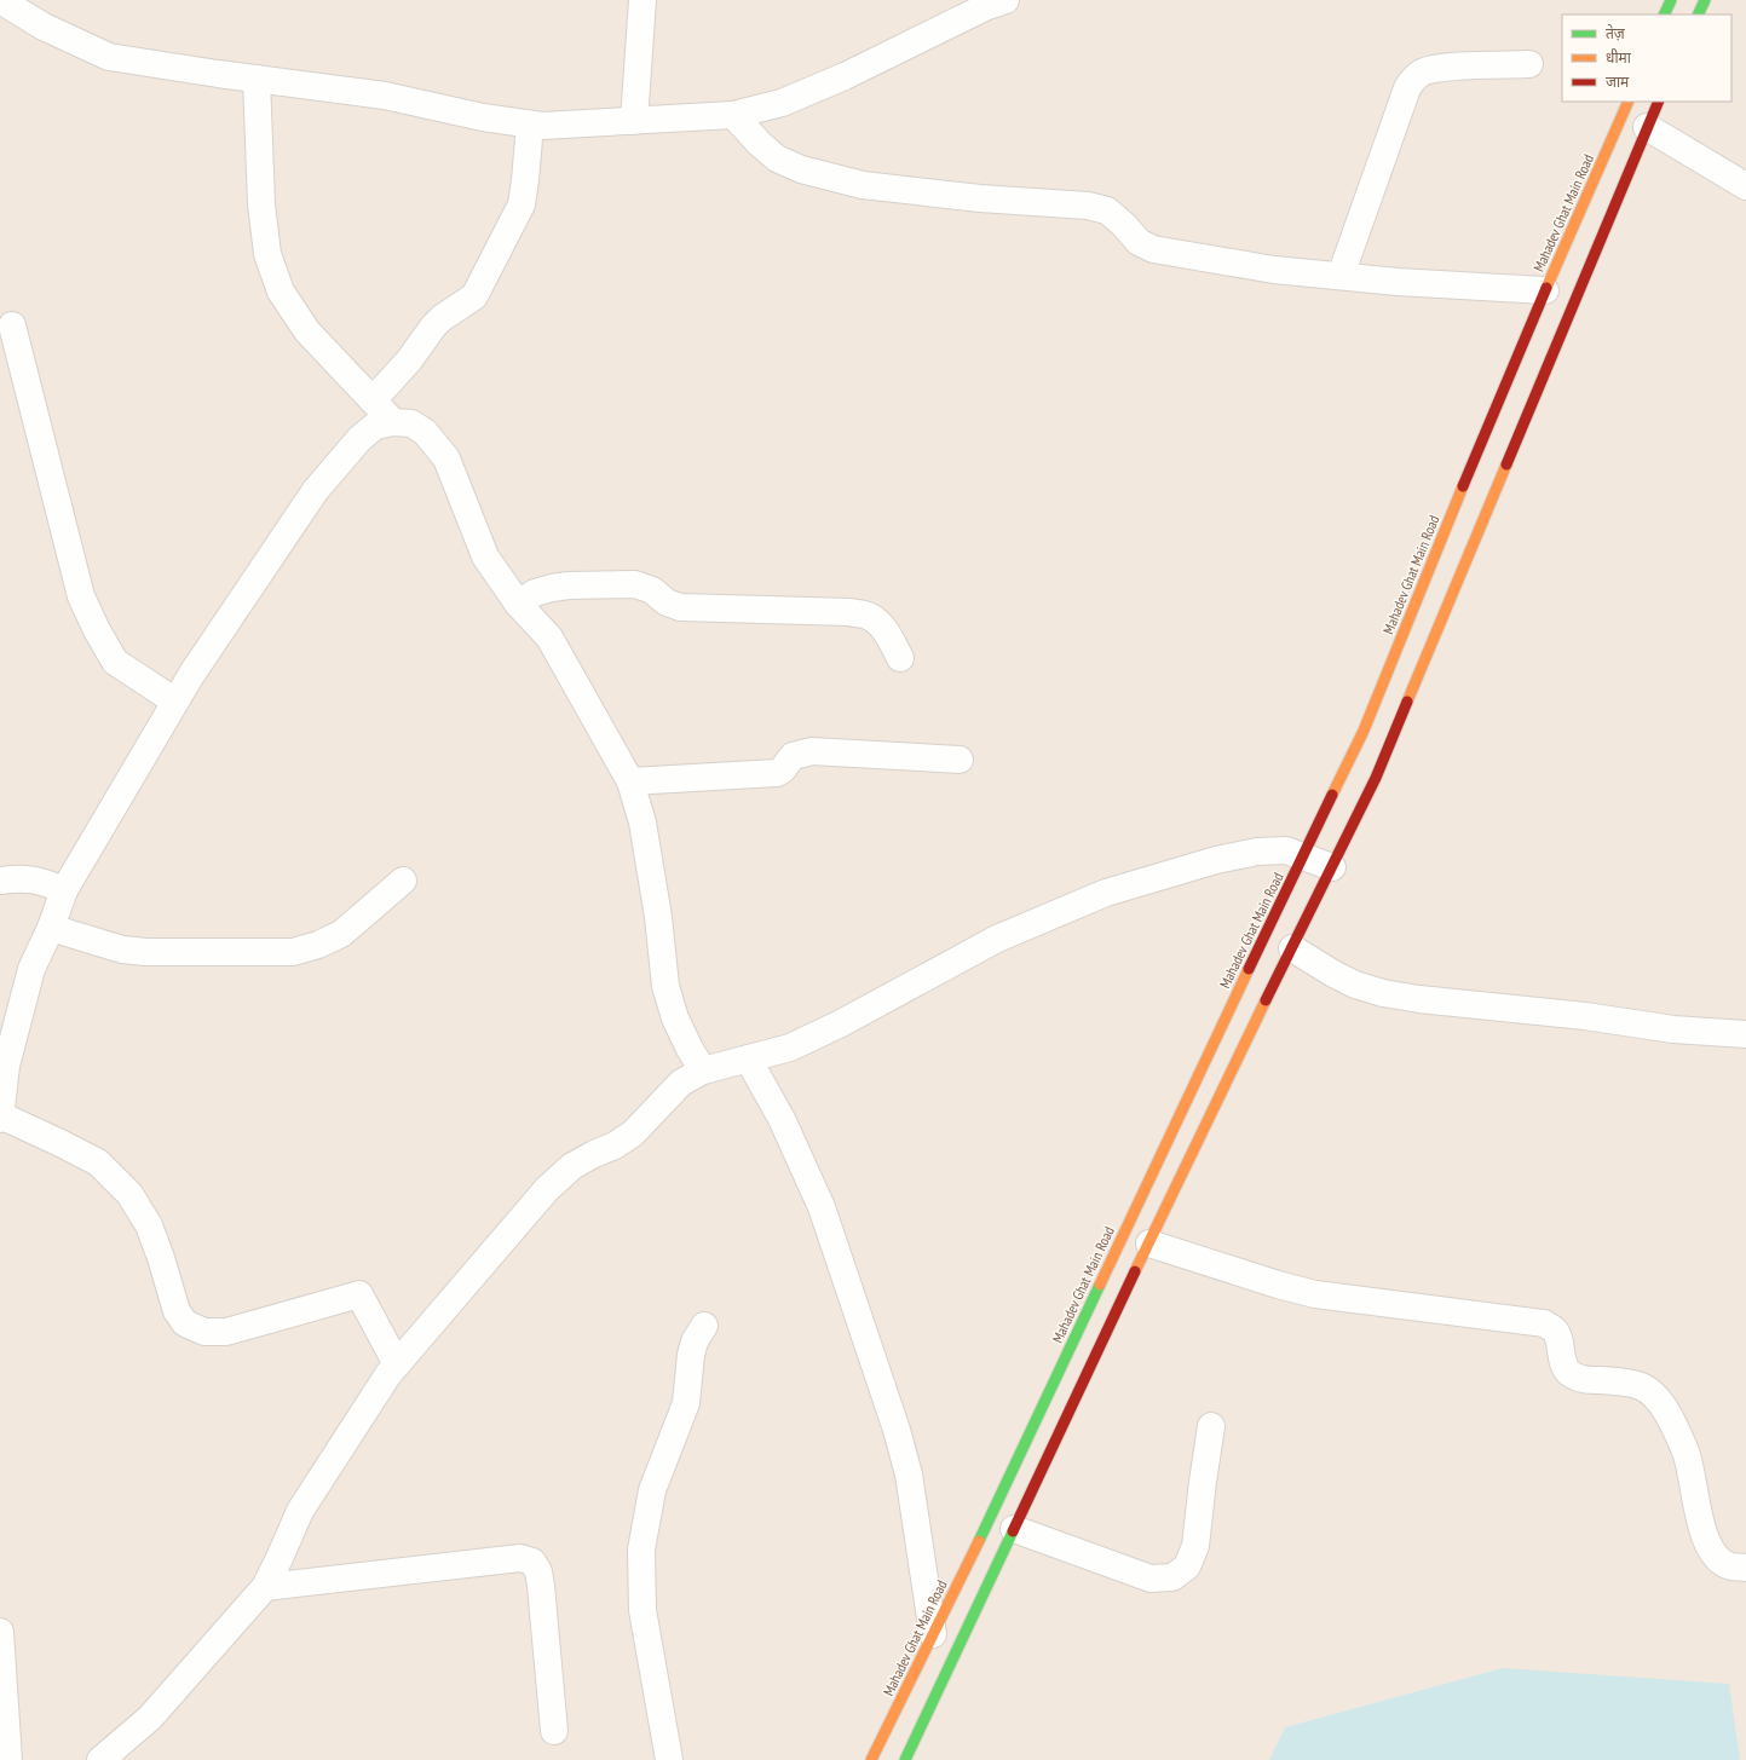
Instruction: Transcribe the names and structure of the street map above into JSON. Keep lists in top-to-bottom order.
{
  "streets": {
    "street": ["Mahadev Ghat Main Road"]
  },
  "legend": ["तेज़", "धीमा", "जाम"]
}
